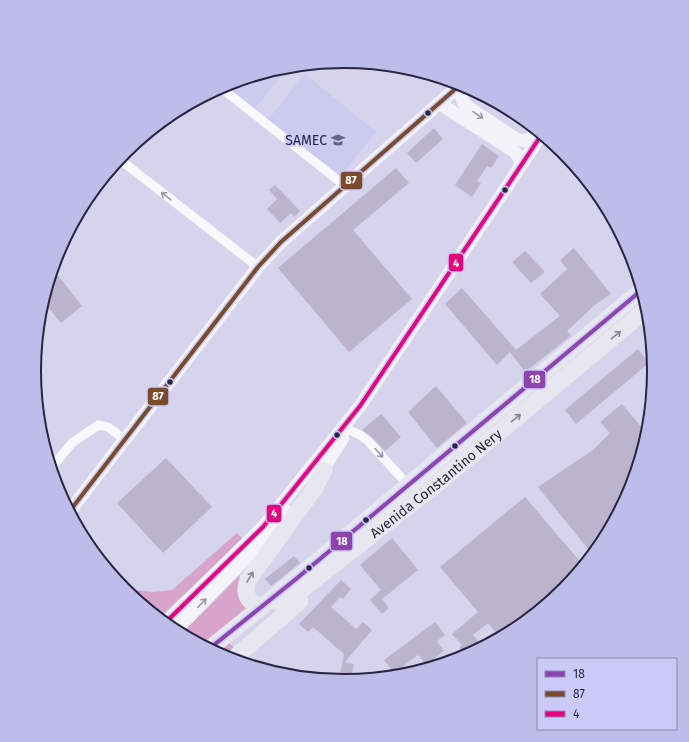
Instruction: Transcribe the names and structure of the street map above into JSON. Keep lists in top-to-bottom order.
{
  "streets": {
    "highway": ["Avenida Constantino Nery"]
  },
  "places": {
    "school or university": ["SAMEC"]
  },
  "lines": ["transit line 87", "transit line 4", "transit line 18"],
  "legend": ["18", "87", "4"]
}
